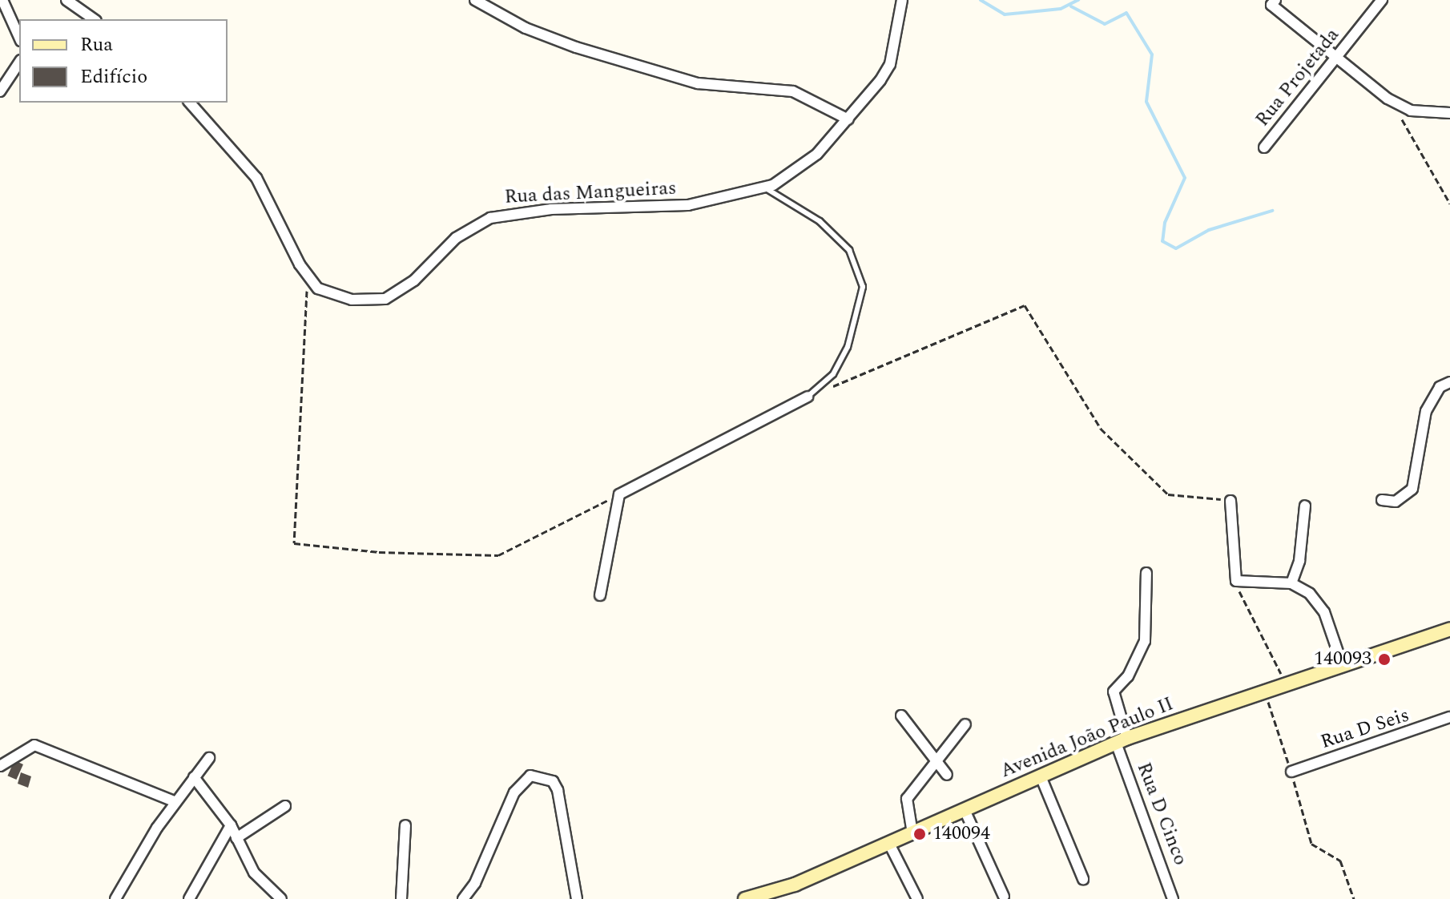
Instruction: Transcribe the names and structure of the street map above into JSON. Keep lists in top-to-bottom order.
{
  "streets": {
    "main road": ["Avenida João Paulo II"],
    "street": [
      "Rua Projetada",
      "Rua das Mangueiras",
      "Rua D Seis",
      "Rua D Cinco"
    ]
  },
  "crossings": [
    ["Avenida João Paulo II", "Rua D Cinco"]
  ],
  "places": ["140093", "140094"],
  "legend": ["Rua", "Edifício"]
}
